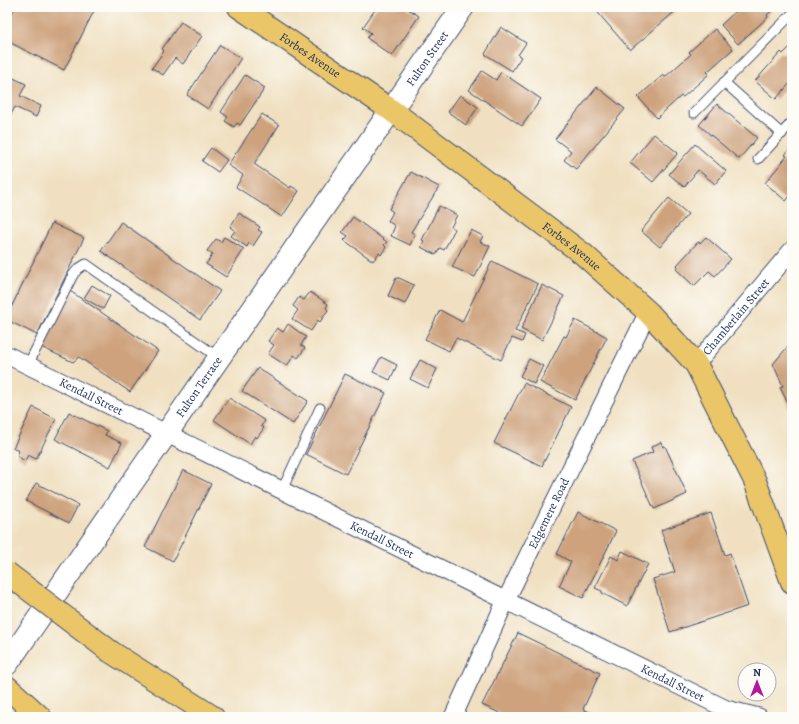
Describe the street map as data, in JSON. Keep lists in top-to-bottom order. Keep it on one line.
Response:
{"streets":{"main road":["Forbes Avenue"],"street":["Fulton Street","Chamberlain Street","Fulton Terrace","Kendall Street","Edgemere Road"]},"crossings":[["Forbes Avenue","Fulton Street"],["Forbes Avenue","Chamberlain Street"],["Forbes Avenue","Fulton Terrace"],["Forbes Avenue","Edgemere Road"],["Fulton Street","Fulton Terrace"],["Fulton Terrace","Kendall Street"],["Kendall Street","Edgemere Road"]],"north":"top"}
